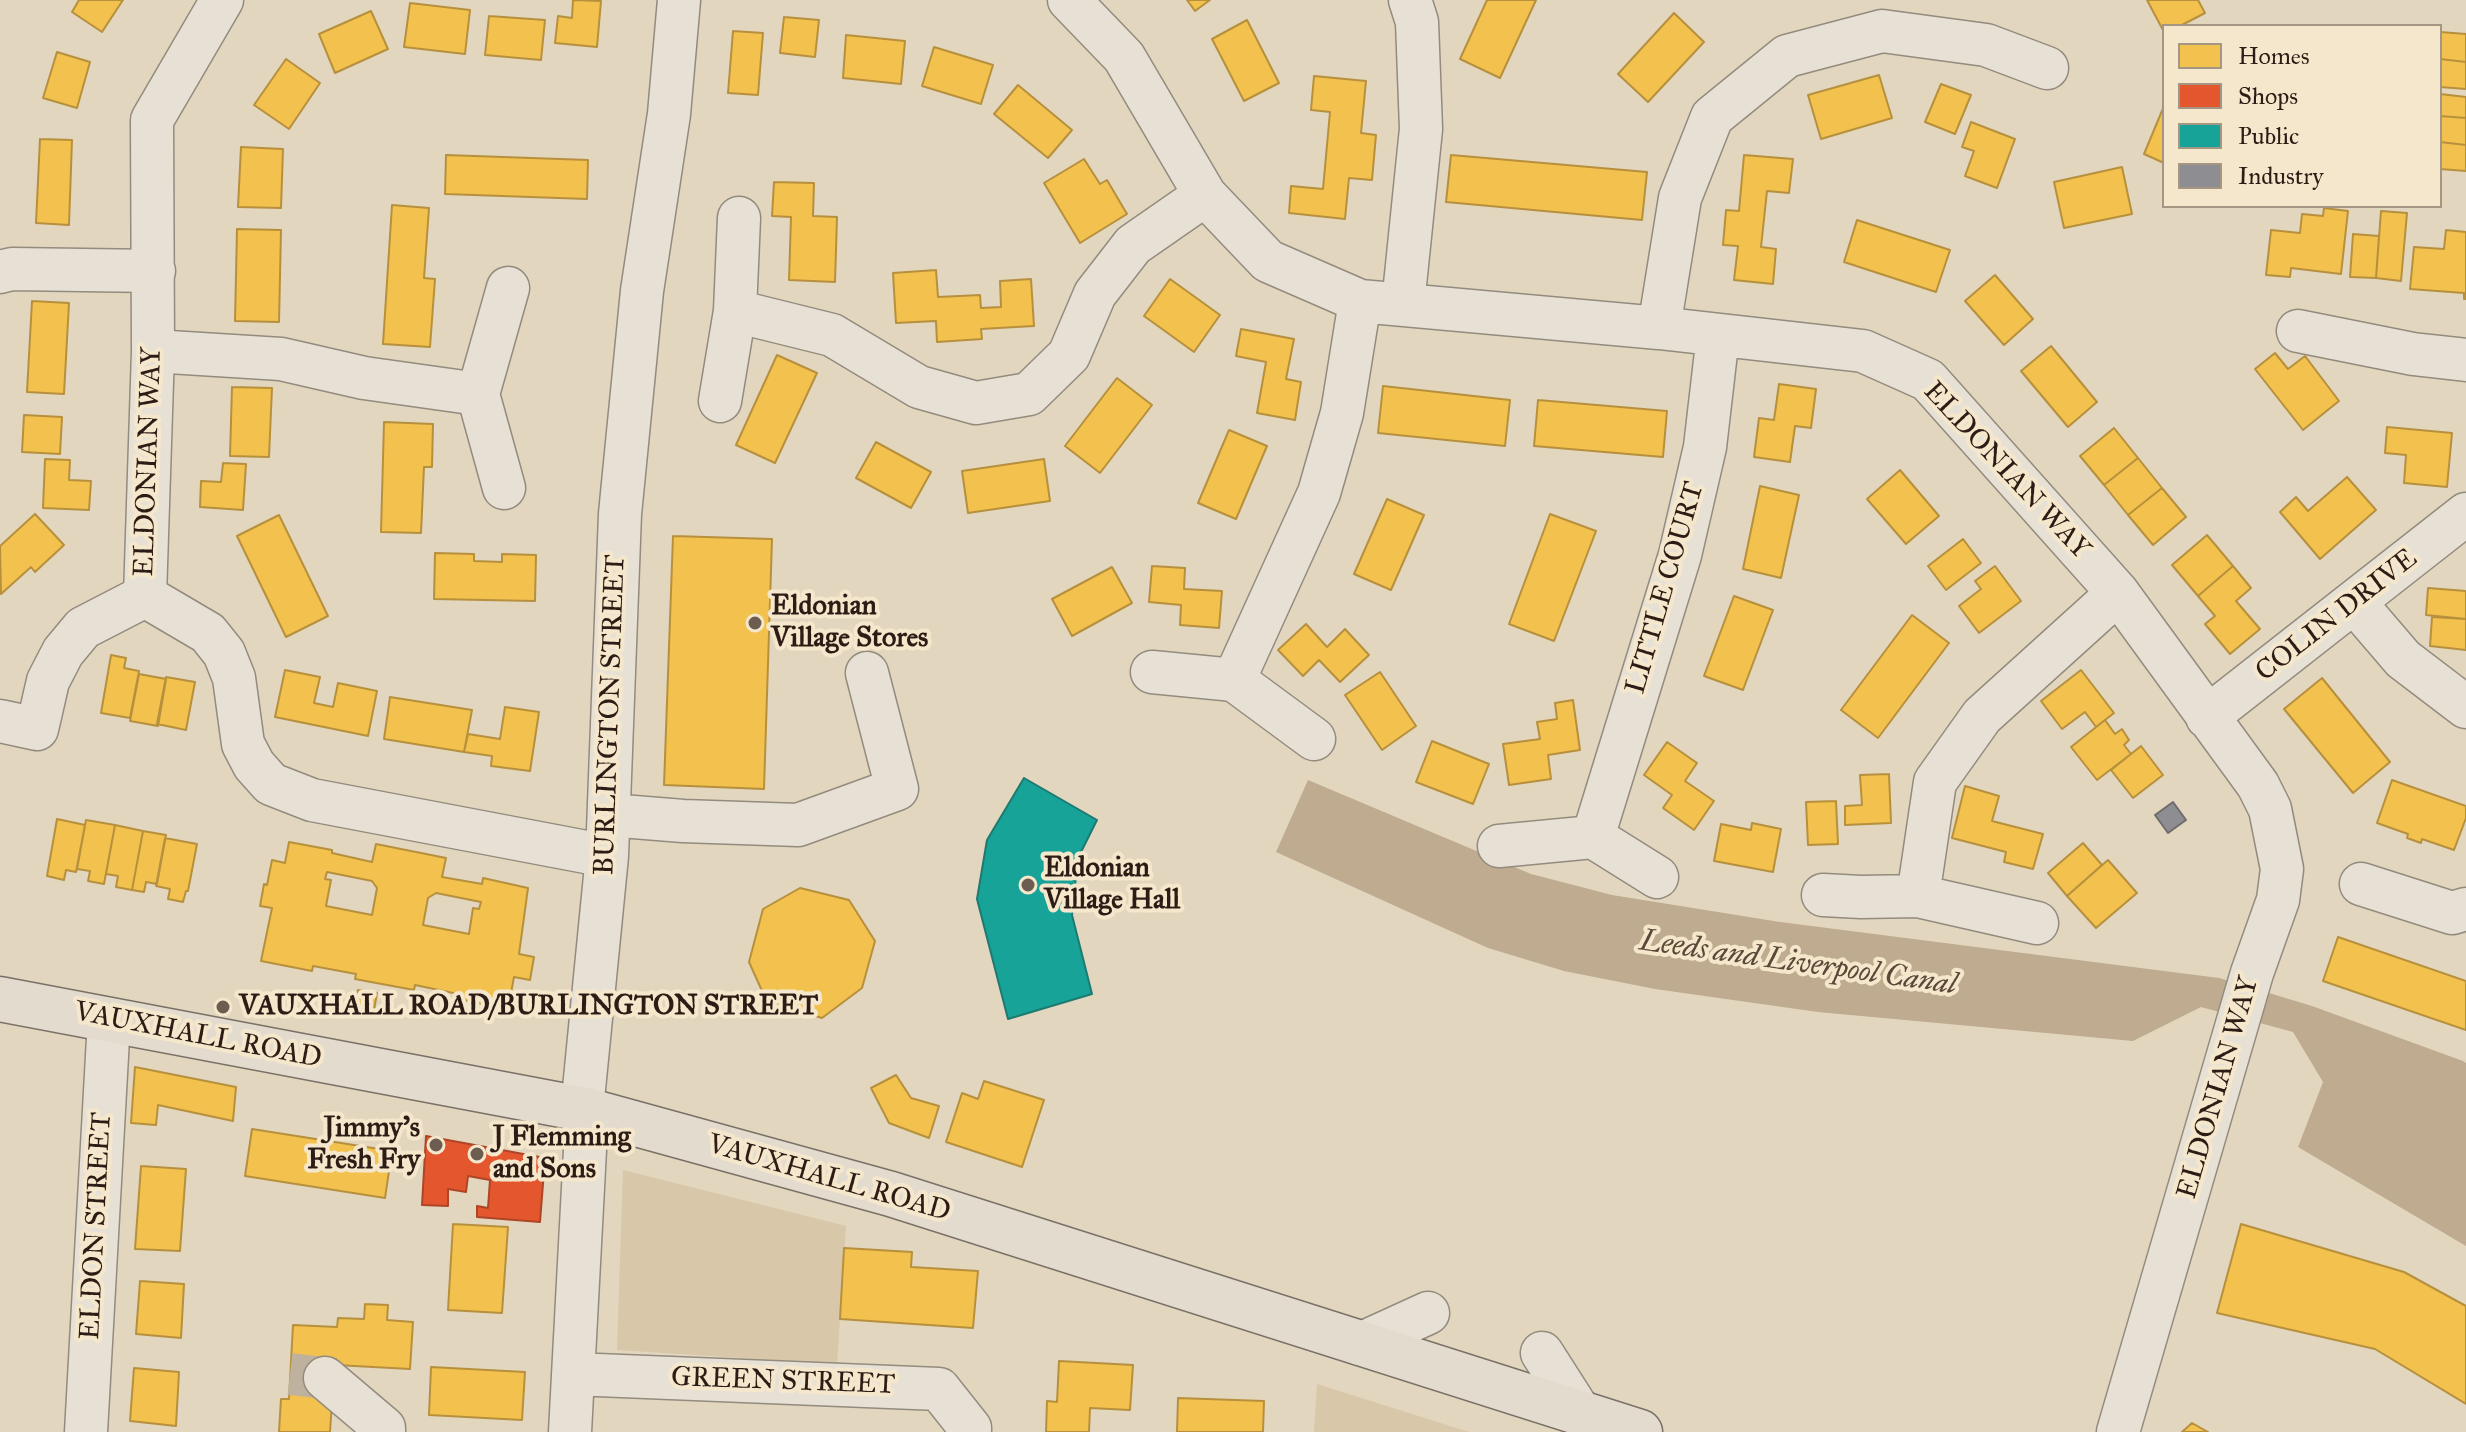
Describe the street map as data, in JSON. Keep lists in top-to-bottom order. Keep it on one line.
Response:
{"streets":{"main road":["VAUXHALL ROAD"],"street":["ELDONIAN WAY","LITTLE COURT","COLIN DRIVE","BURLINGTON STREET","ELDON STREET","GREEN STREET"]},"crossings":[["ELDONIAN WAY","LITTLE COURT"],["ELDONIAN WAY","COLIN DRIVE"],["ELDONIAN WAY","BURLINGTON STREET"],["BURLINGTON STREET","VAUXHALL ROAD"],["BURLINGTON STREET","GREEN STREET"],["VAUXHALL ROAD","ELDON STREET"]],"water":["Leeds and Liverpool Canal"],"places":["Eldonian Village Stores","Eldonian Village Hall","VAUXHALL ROAD/BURLINGTON STREET","Jimmy's Fresh Fry","J Flemming and Sons"],"legend":["Homes","Shops","Public","Industry"]}
